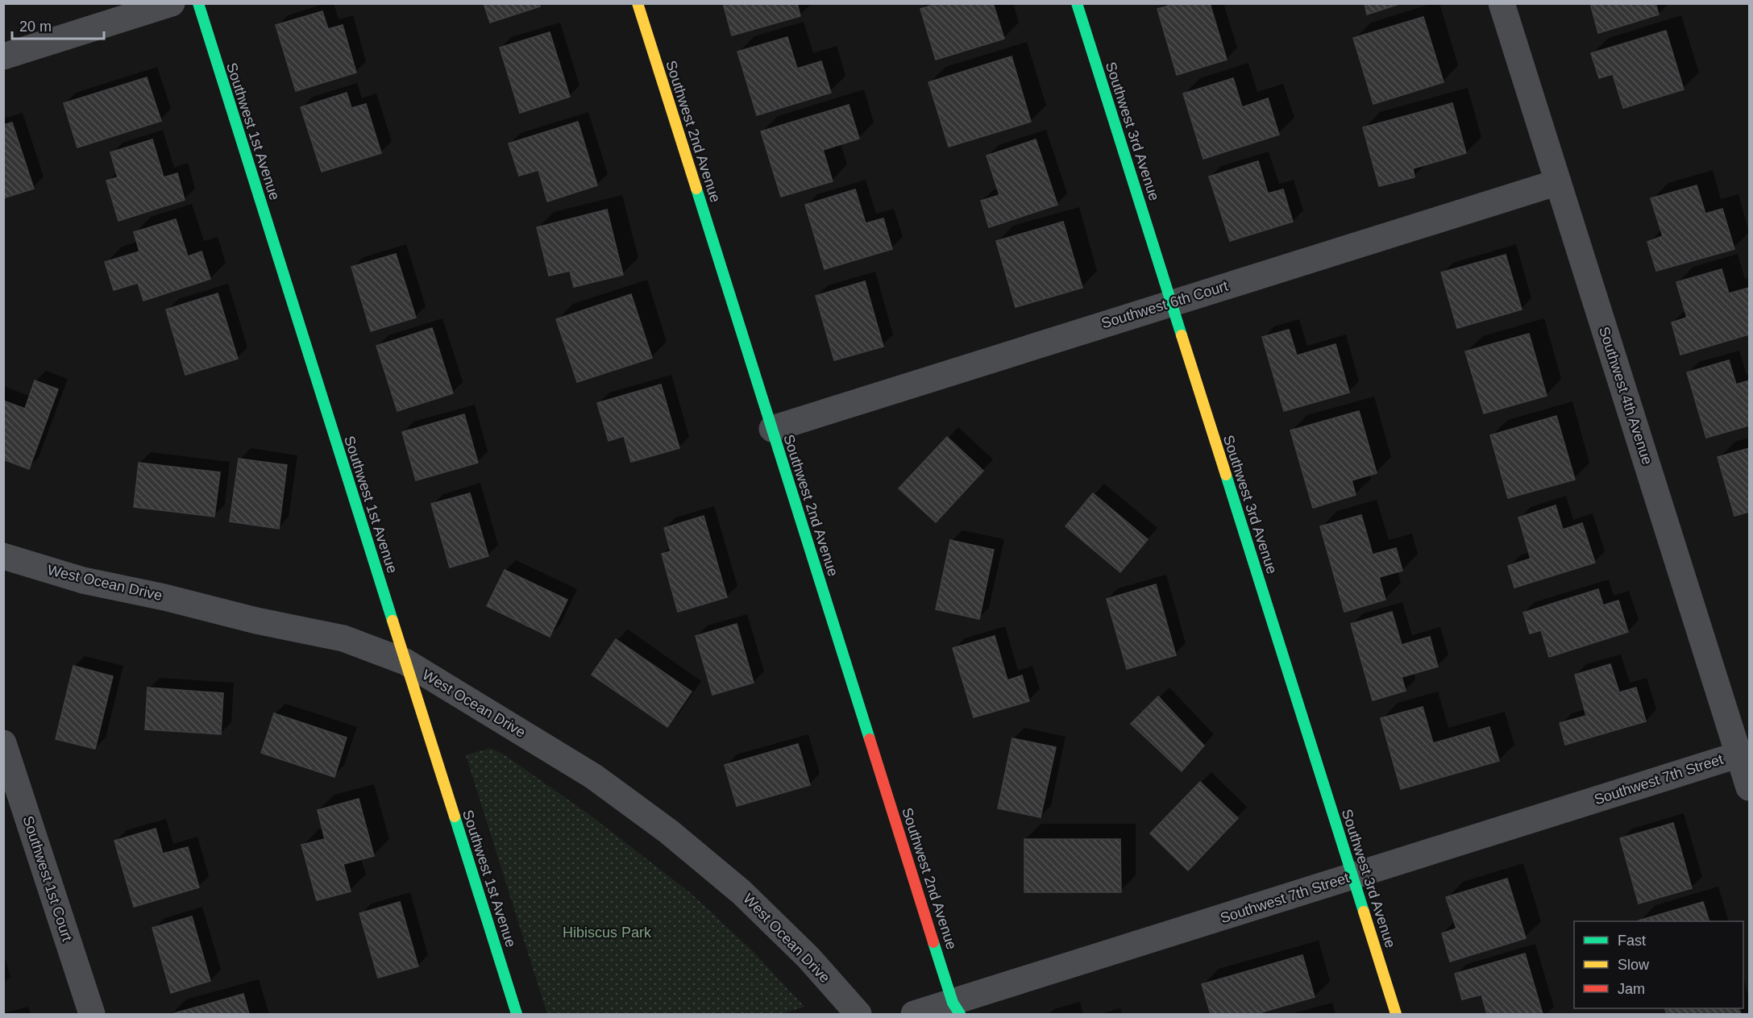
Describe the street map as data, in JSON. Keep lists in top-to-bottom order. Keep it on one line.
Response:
{"streets":{"street":["Southwest 1st Avenue","Southwest 2nd Avenue","Southwest 3rd Avenue","Southwest 6th Court","Southwest 4th Avenue","West Ocean Drive","Southwest 7th Street","Southwest 1st Court"]},"crossings":[["Southwest 1st Avenue","West Ocean Drive"],["Southwest 2nd Avenue","Southwest 6th Court"],["Southwest 2nd Avenue","Southwest 7th Street"],["Southwest 3rd Avenue","Southwest 6th Court"],["Southwest 3rd Avenue","Southwest 7th Street"],["Southwest 6th Court","Southwest 4th Avenue"],["Southwest 4th Avenue","Southwest 7th Street"]],"parks":["Hibiscus Park"],"legend":["Fast","Slow","Jam"],"scale_bar":"20 m"}
